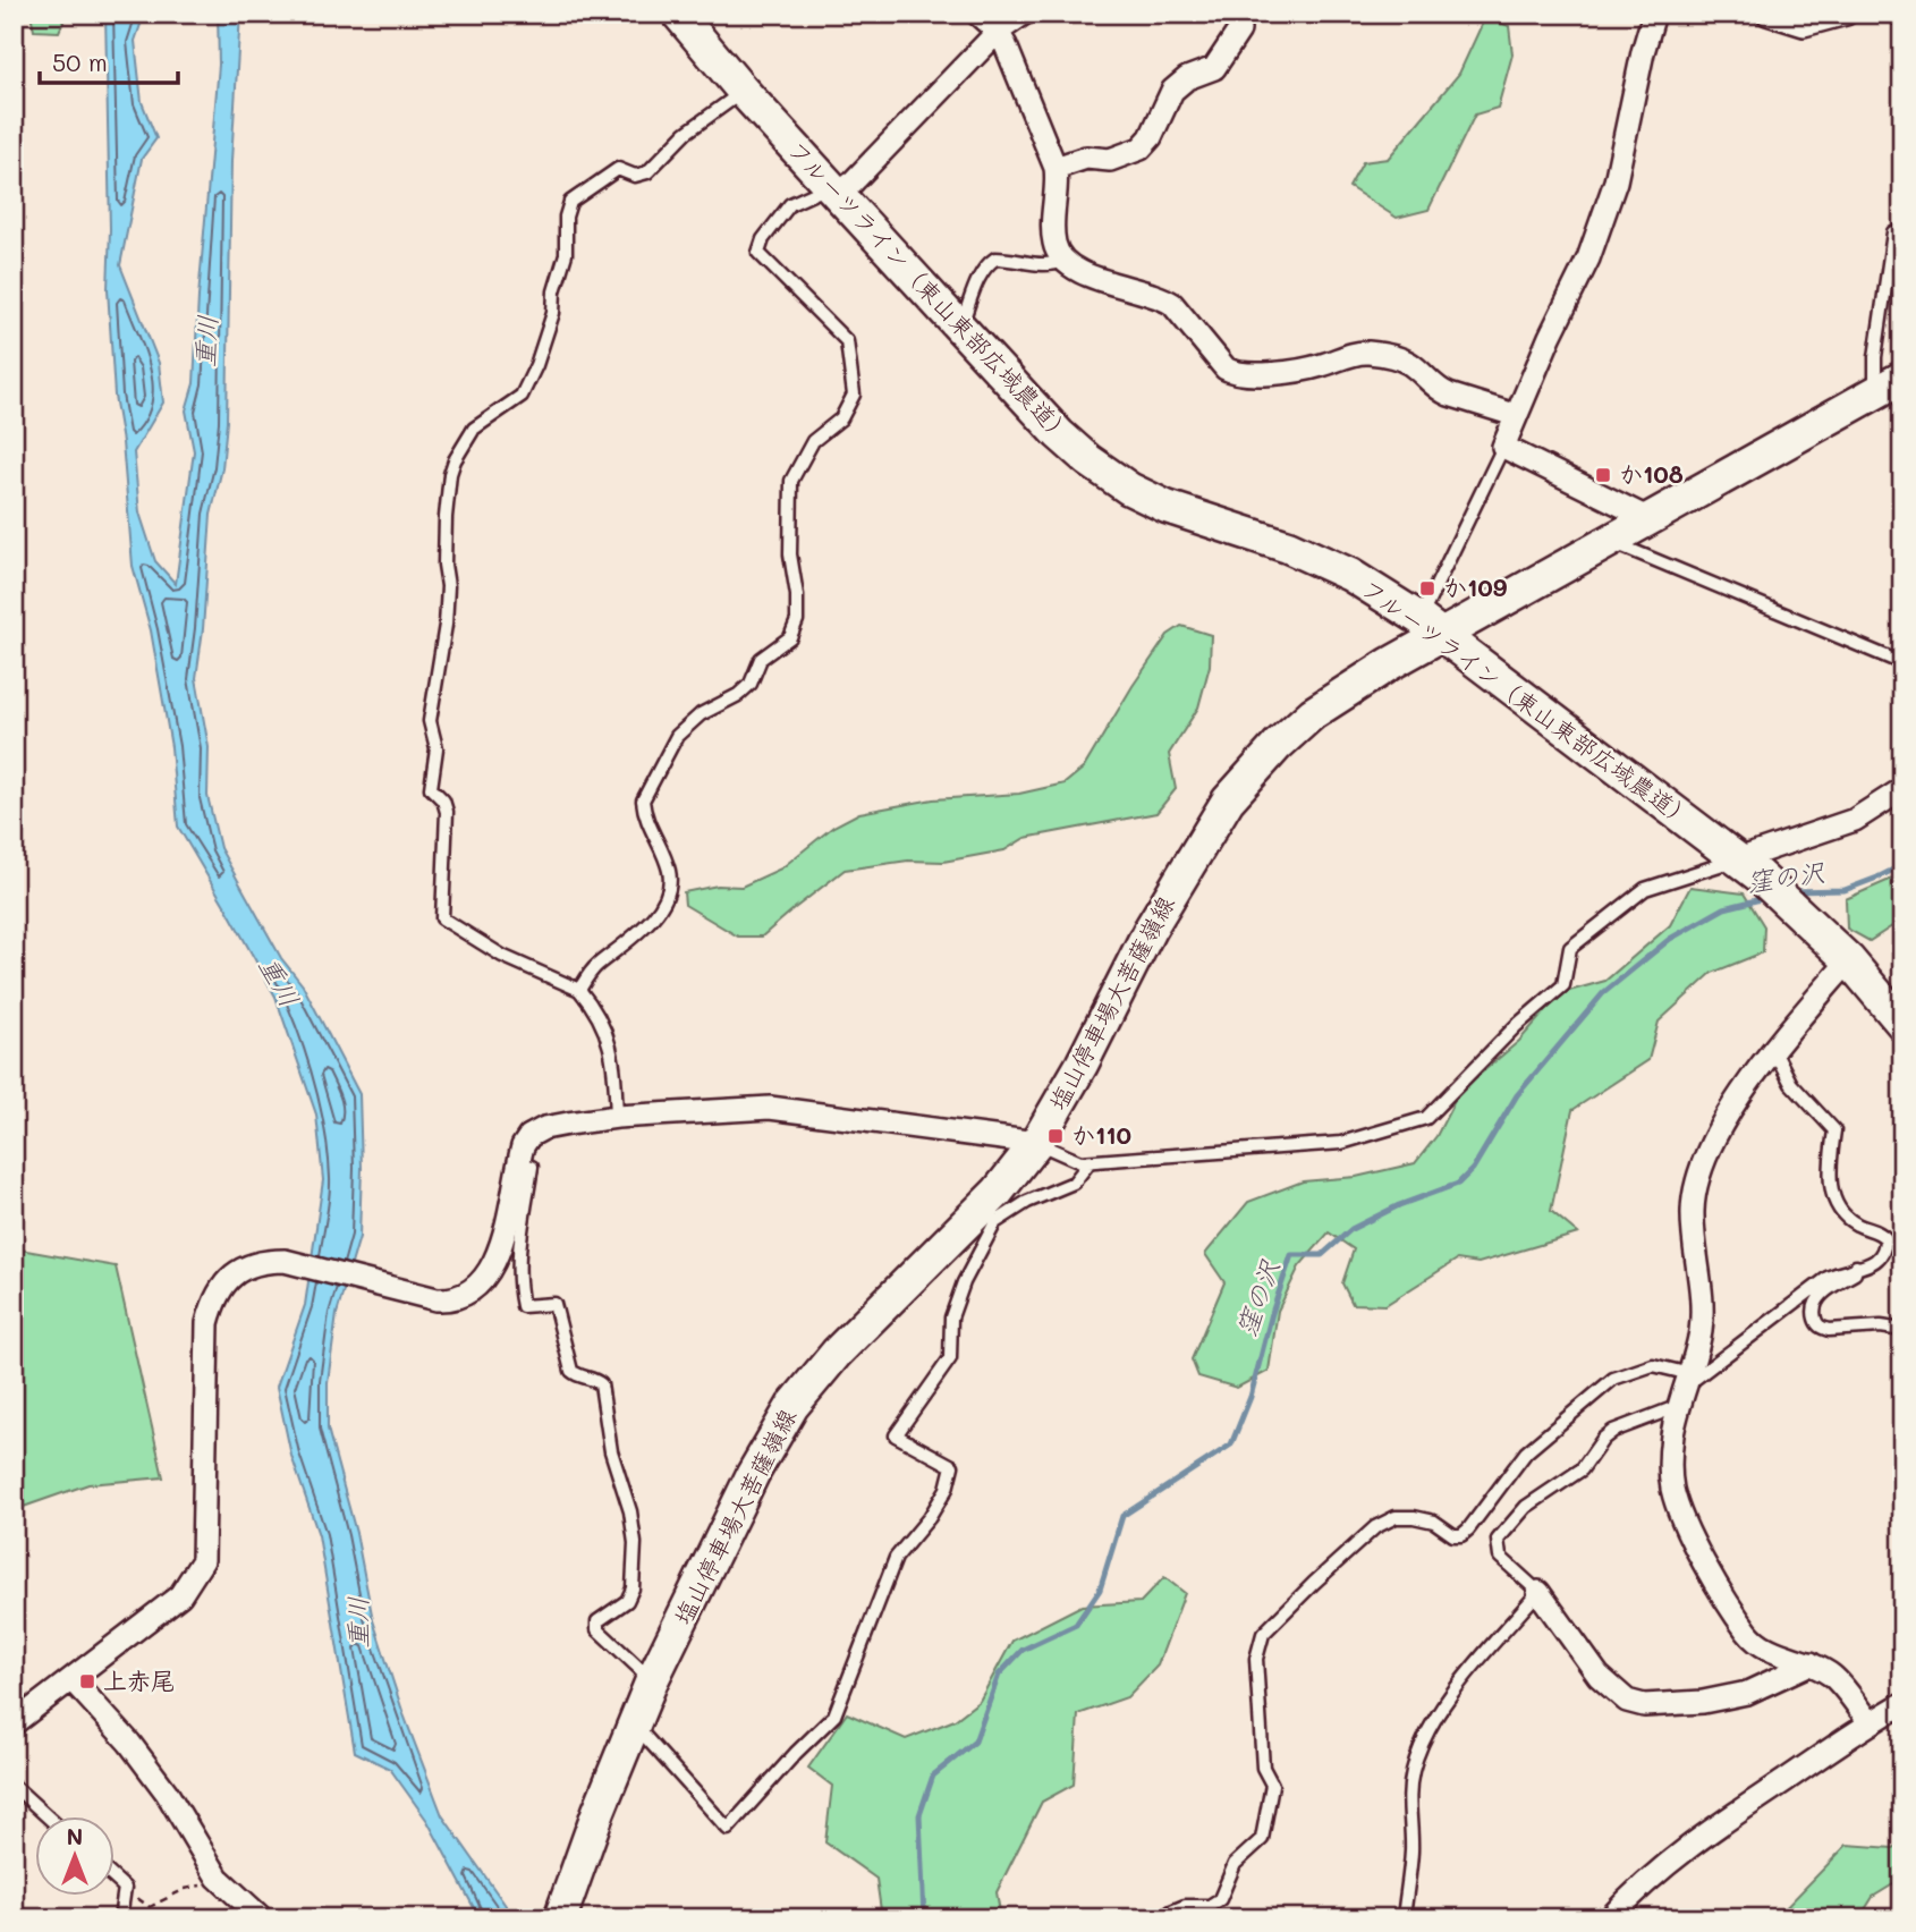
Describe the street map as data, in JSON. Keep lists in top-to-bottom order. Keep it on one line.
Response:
{"streets":{"main road":["フルーツライン（東山東部広域農道）","塩山停車場大菩薩嶺線"]},"crossings":[["フルーツライン（東山東部広域農道）","塩山停車場大菩薩嶺線"]],"water":["重川","窪の沢"],"places":{"transit":["か108","か109","か110","上赤尾"]},"scale_bar":"50 m","north":"top"}
